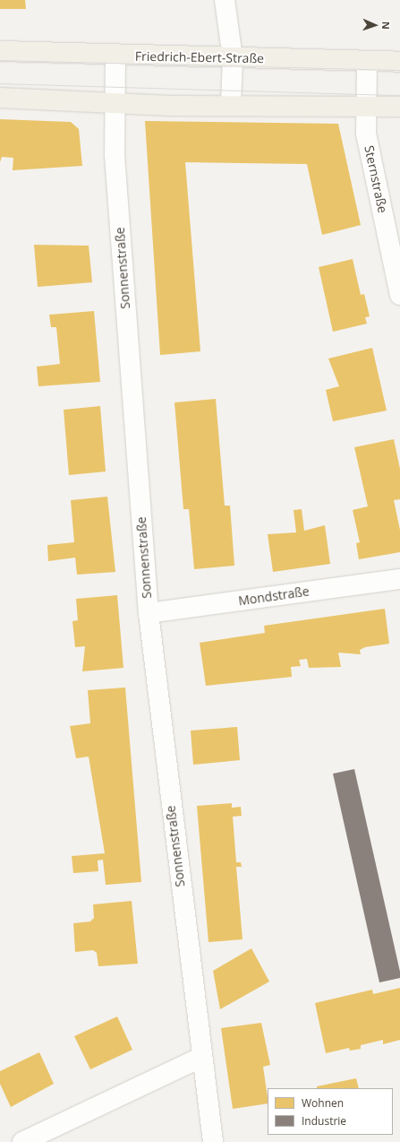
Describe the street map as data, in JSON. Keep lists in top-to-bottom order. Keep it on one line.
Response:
{"streets":{"main road":["Friedrich-Ebert-Straße"],"street":["Sternstraße","Sonnenstraße","Mondstraße"]},"crossings":[["Friedrich-Ebert-Straße","Sternstraße"],["Friedrich-Ebert-Straße","Sonnenstraße"],["Sonnenstraße","Mondstraße"]],"legend":["Wohnen","Industrie"],"north":"right"}
